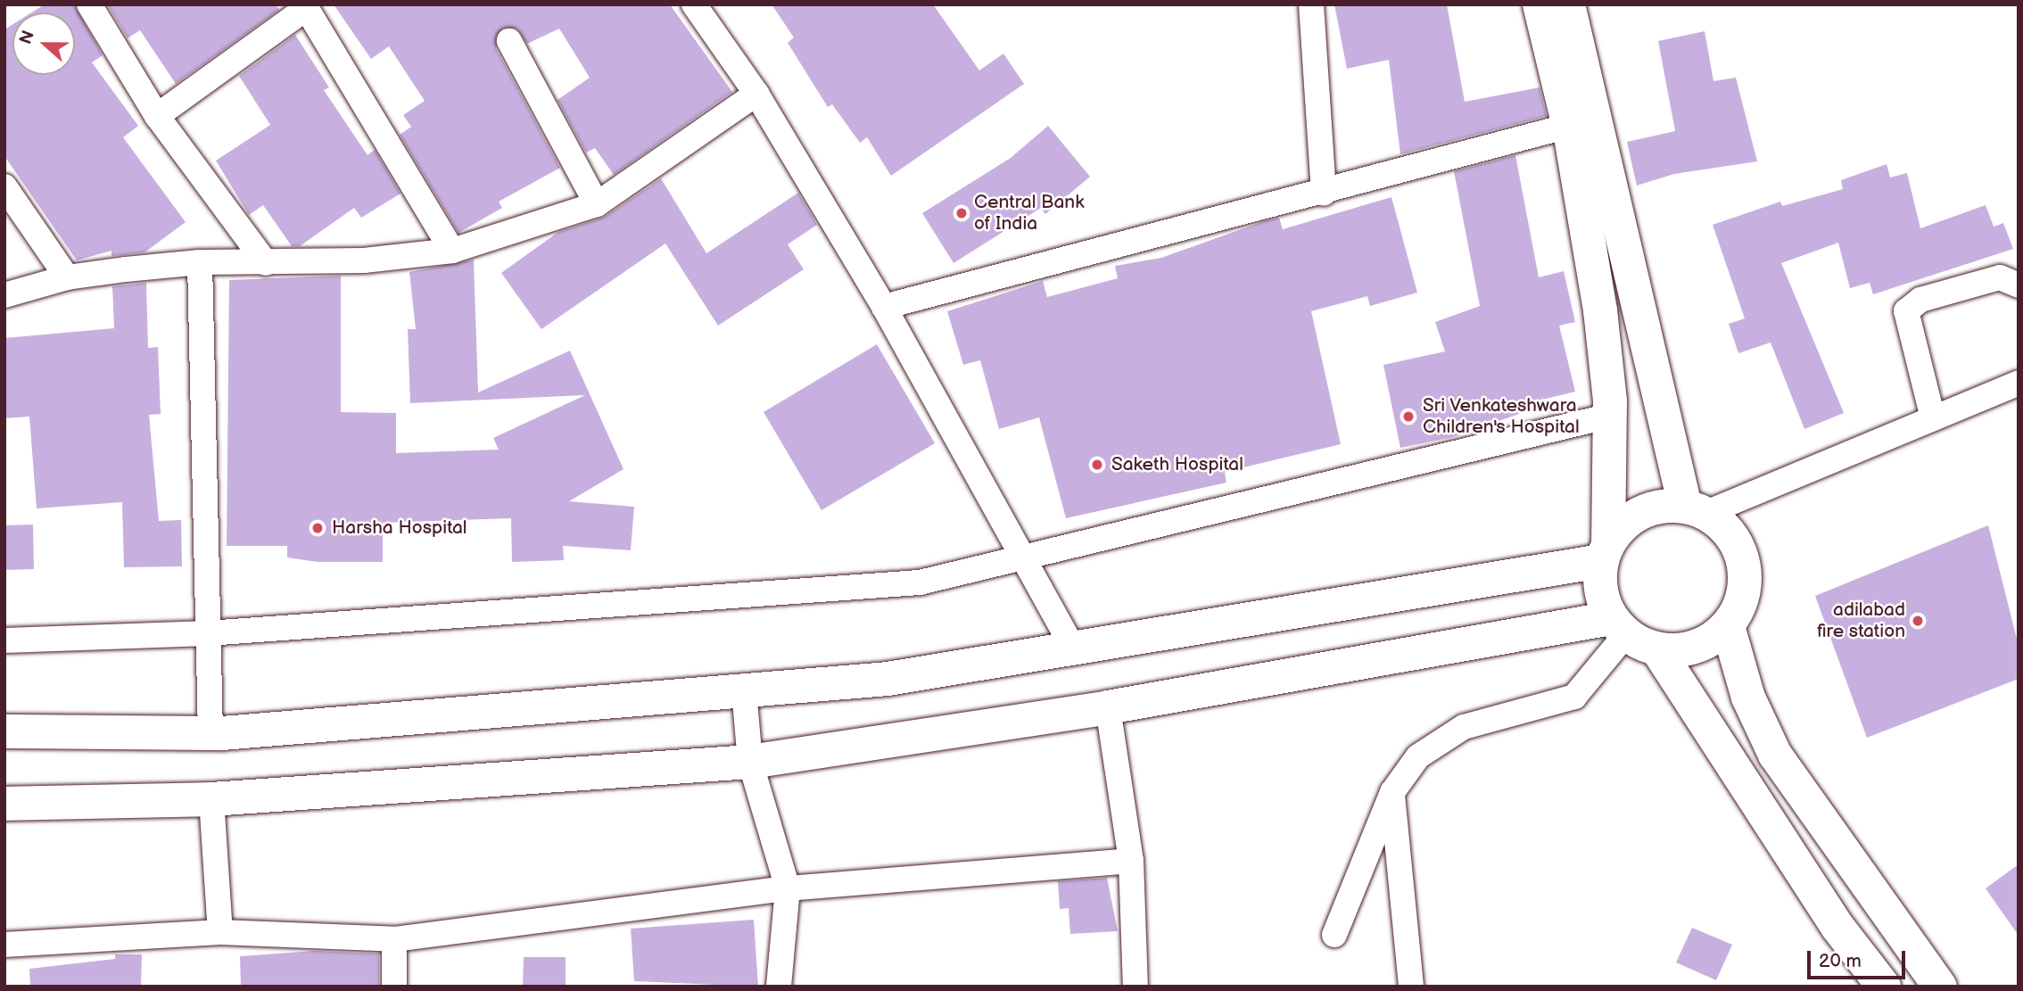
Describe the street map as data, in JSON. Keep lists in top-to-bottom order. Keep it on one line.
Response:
{"places":["Central Bank of India","Sri Venkateshwara Children's Hospital","Saketh Hospital","Harsha Hospital","adilabad fire station"],"scale_bar":"20 m","north":"left"}
